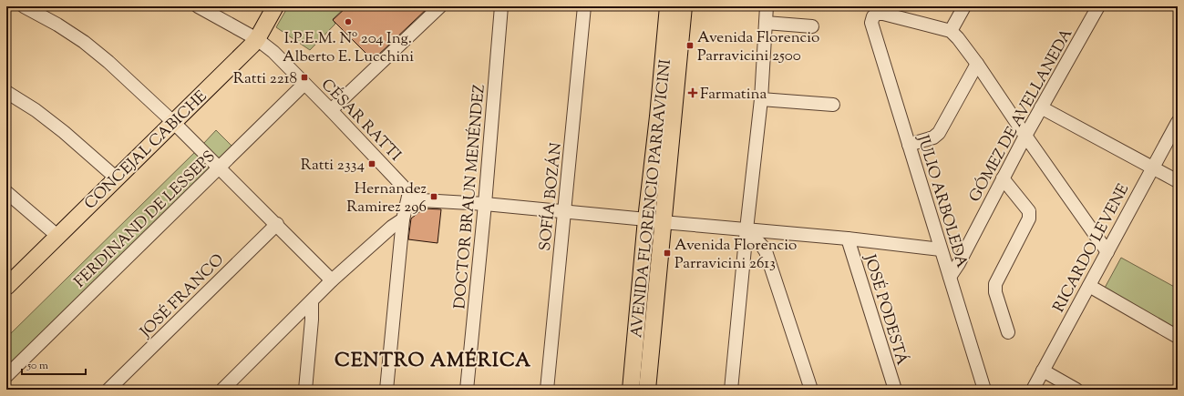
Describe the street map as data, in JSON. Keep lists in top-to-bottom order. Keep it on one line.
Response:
{"streets":{"main road":["CONCEJAL CABICHE","AVENIDA FLORENCIO PARRAVICINI"],"street":["GÓMEZ DE AVELLANEDA","CÉSAR RATTI","DOCTOR BRAUN MENÉNDEZ","SOFÍA BOZÁN","JULIO ARBOLEDA","FERDINAND DE LESSEPS","RICARDO LEVENE","JOSÉ FRANCO","JOSÉ PODESTÁ"]},"crossings":[["GÓMEZ DE AVELLANEDA","JULIO ARBOLEDA"],["CÉSAR RATTI","CONCEJAL CABICHE"],["CÉSAR RATTI","FERDINAND DE LESSEPS"]],"districts":["CENTRO AMÉRICA"],"places":{"other":["I.P.E.M. Nº 204 Ing. Alberto E. Lucchini"],"transit":["Avenida Florencio Parravicini 2500","Ratti 2218","Ratti 2334","Hernandez Ramirez 296","Avenida Florencio Parravicini 2613"],"health":["Farmatina"]},"scale_bar":"50 m"}
